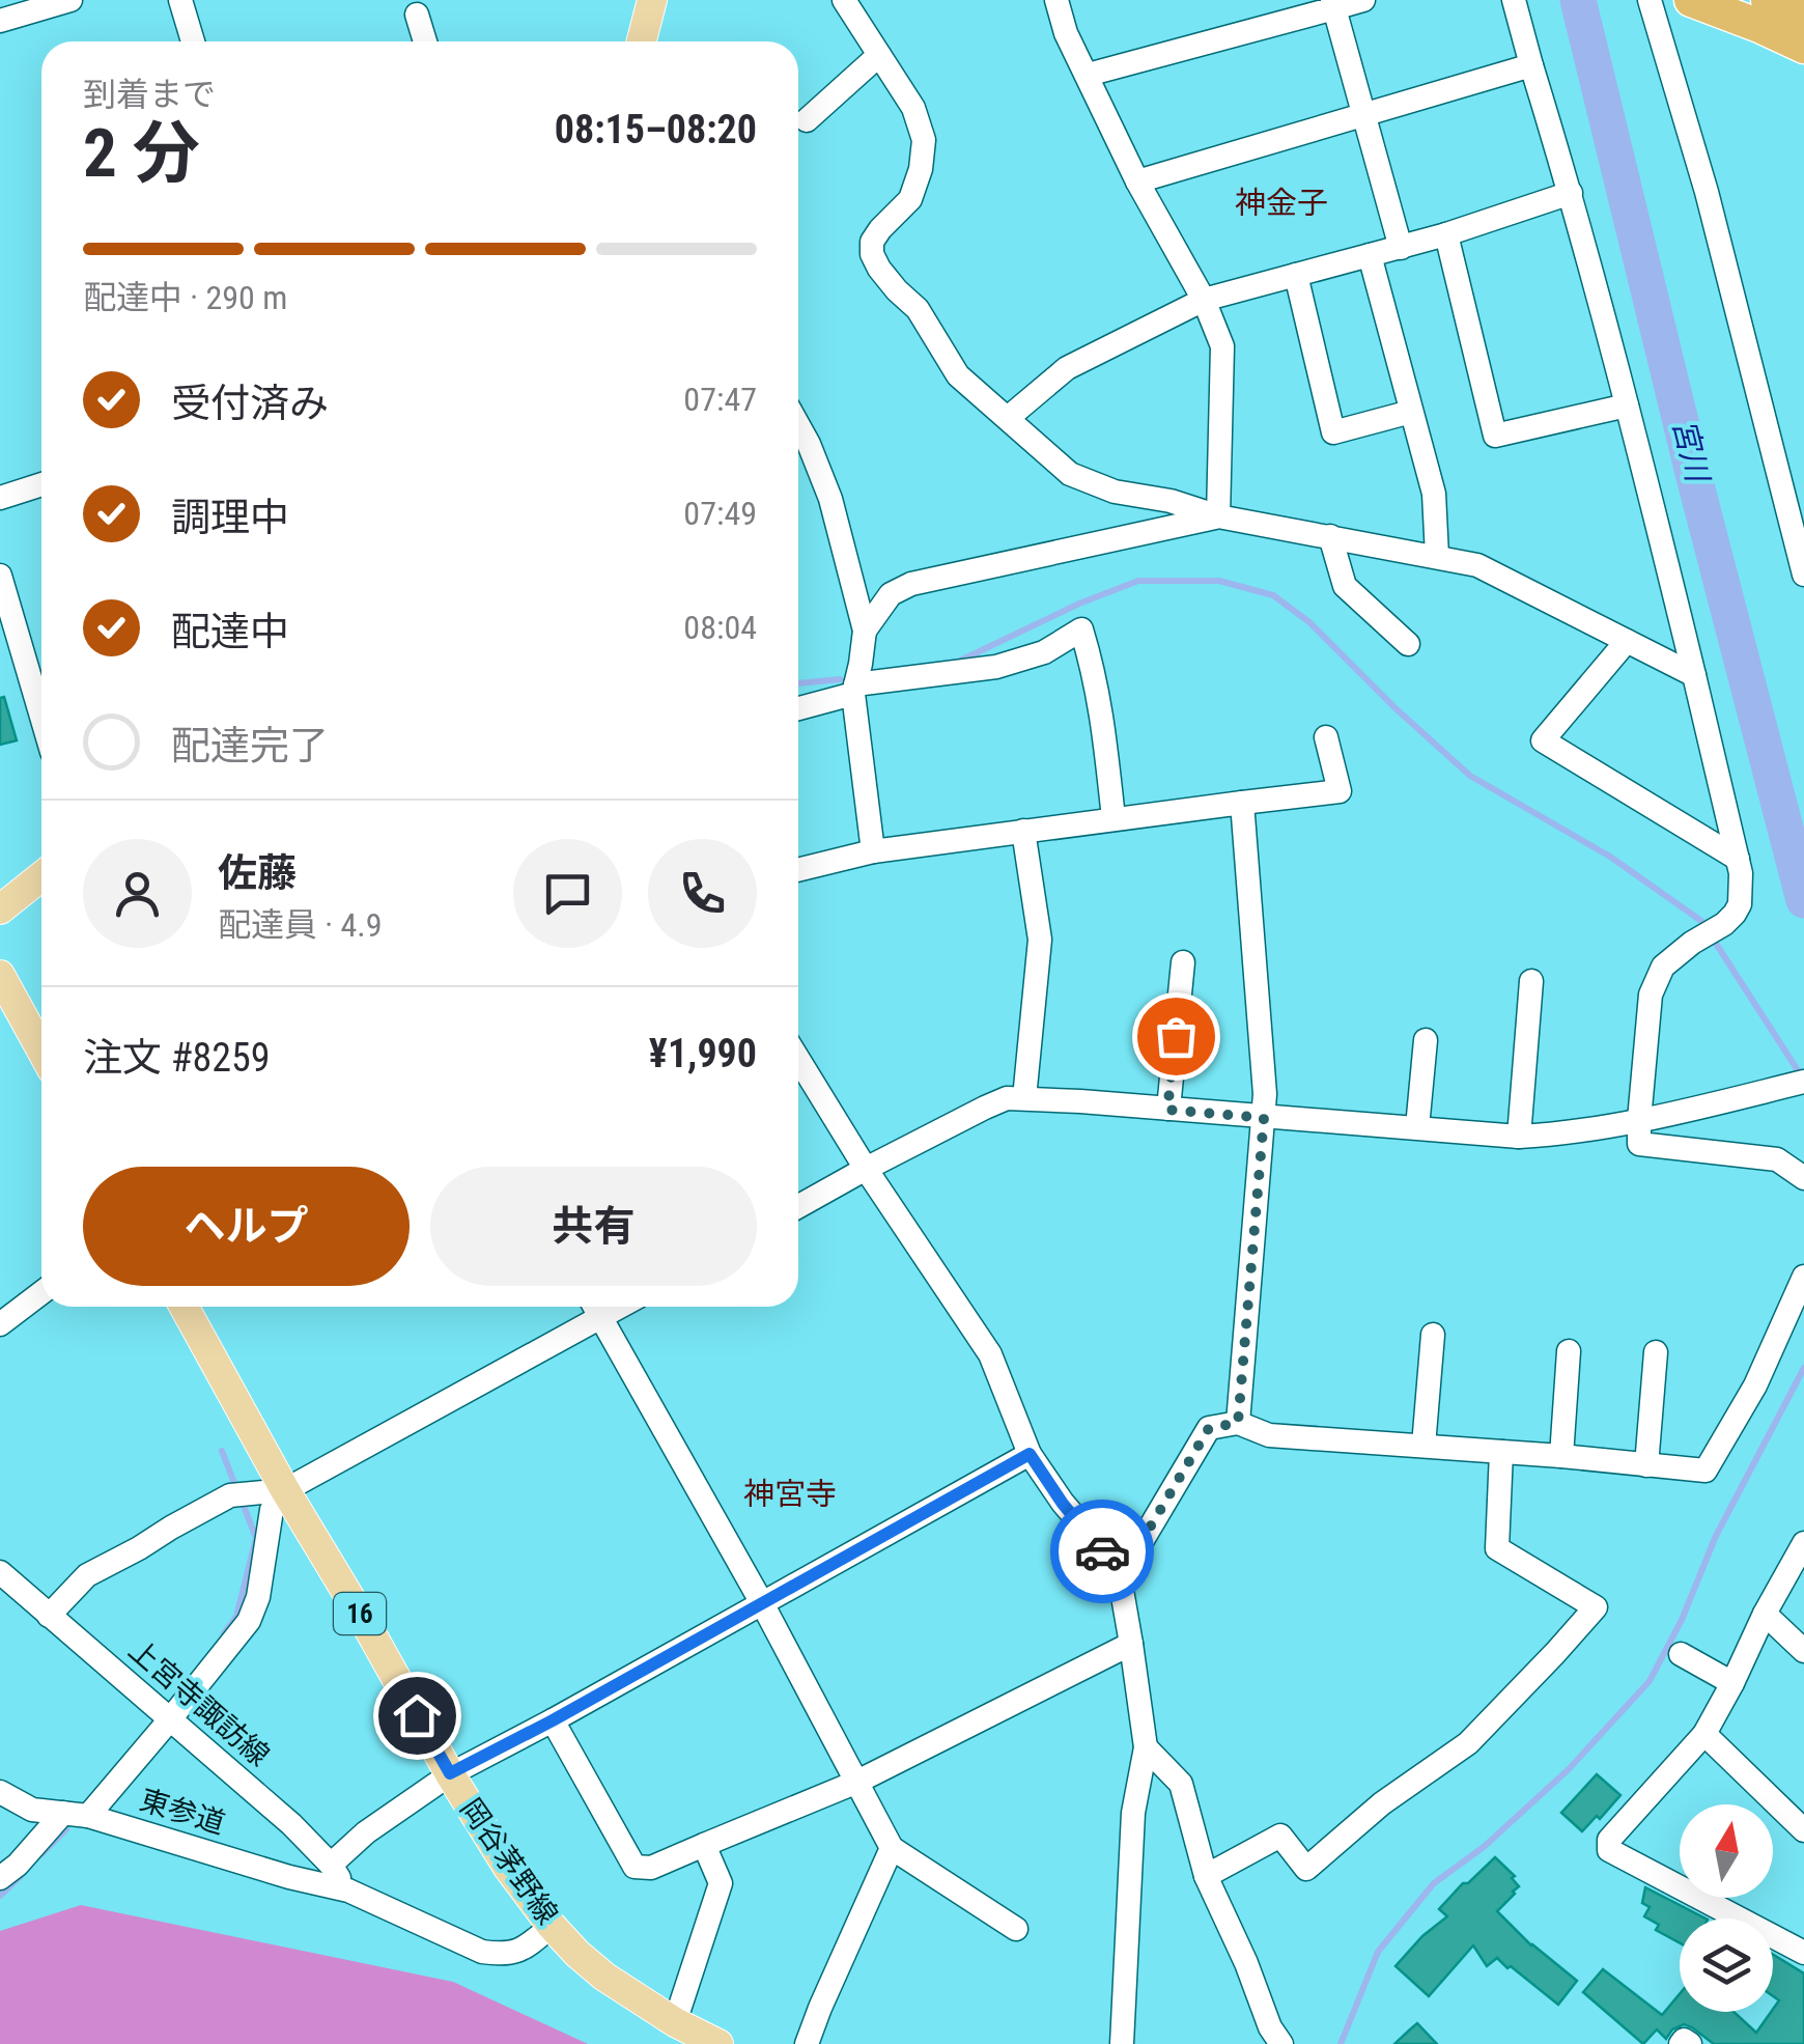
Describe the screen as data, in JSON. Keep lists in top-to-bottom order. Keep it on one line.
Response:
{"streets":{"main road":["16","岡谷茅野線"],"street":["上宮寺諏訪線","東参道"]},"crossings":[["上宮寺諏訪線","東参道"],["東参道","岡谷茅野線"]],"districts":["神金子","神宮寺"],"water":["宮川"],"north":"top","page":{"heading":["2 分","到着まで","08:15–08:20"],"panel":["佐藤","配達員 · 4.9","注文 #8259","¥1,990"],"bar":"配達中 · 290 m","list":[["受付済み","07:47"],["調理中","07:49"],["配達中","08:04"],"配達完了"],"buttons":["ヘルプ","共有"]}}
